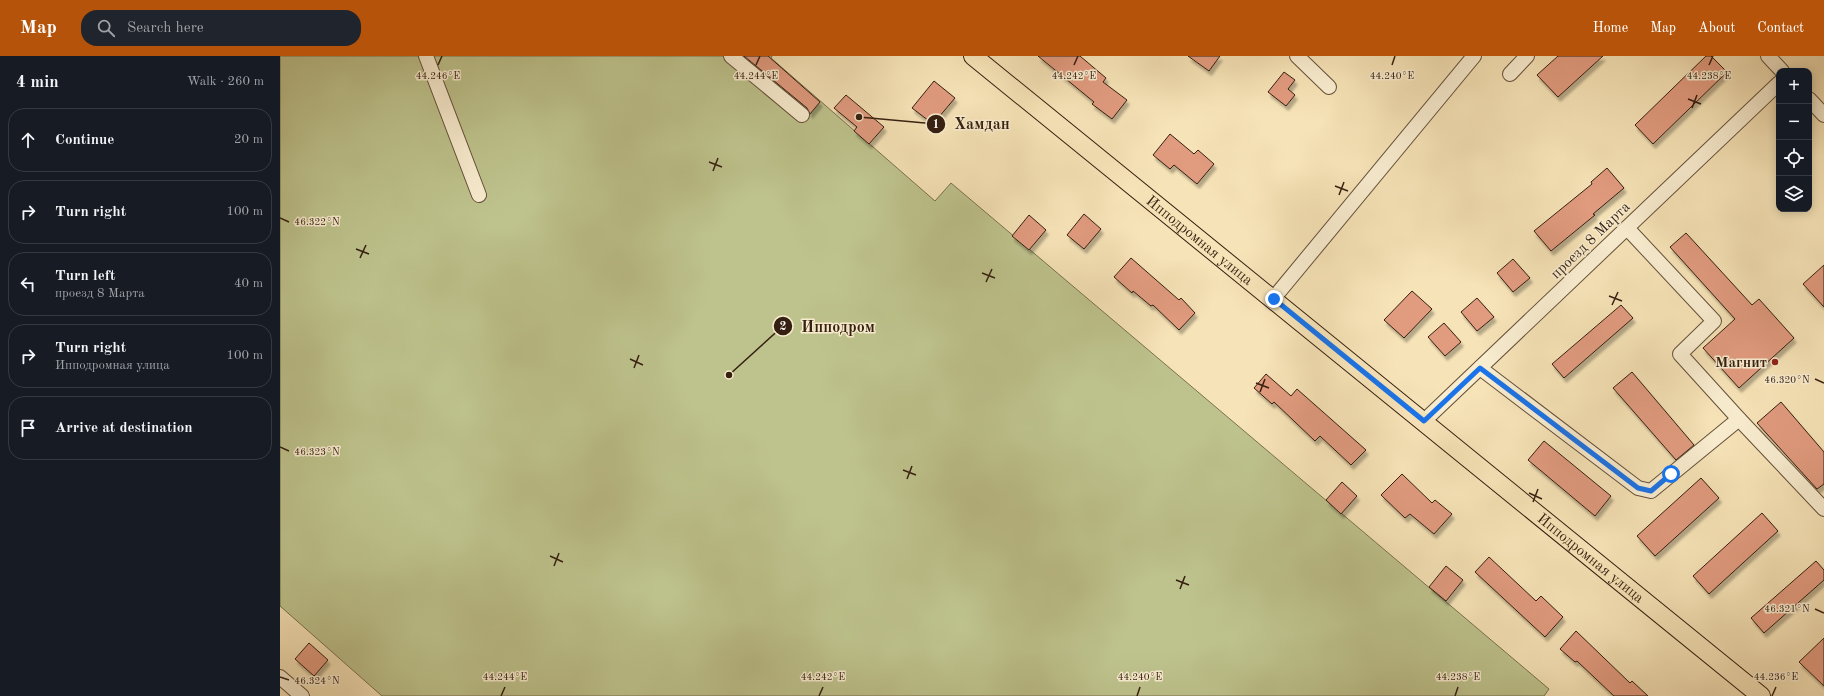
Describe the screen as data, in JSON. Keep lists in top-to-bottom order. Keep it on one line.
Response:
{"streets":{"main road":["Ипподромная улица"],"street":["проезд 8 Марта"]},"crossings":[["Ипподромная улица","проезд 8 Марта"]],"places":["Хамдан","Магнит","Ипподром"],"page":{"header":"Map","search":"Search here","nav":["Home","Map","About","Contact"],"heading":["4 min","Walk · 260 m"],"map_buttons":["+","−"],"list":[["Continue","20 m"],["Turn right","100 m"],["Turn left","проезд 8 Марта","40 m"],["Turn right","Ипподромная улица","100 m"],"Arrive at destination"]},"coordinates":["44.246°E","44.244°E","44.242°E","44.240°E","44.238°E","46.322°N","46.320°N","46.323°N","46.321°N","44.236°E","46.324°N"]}
